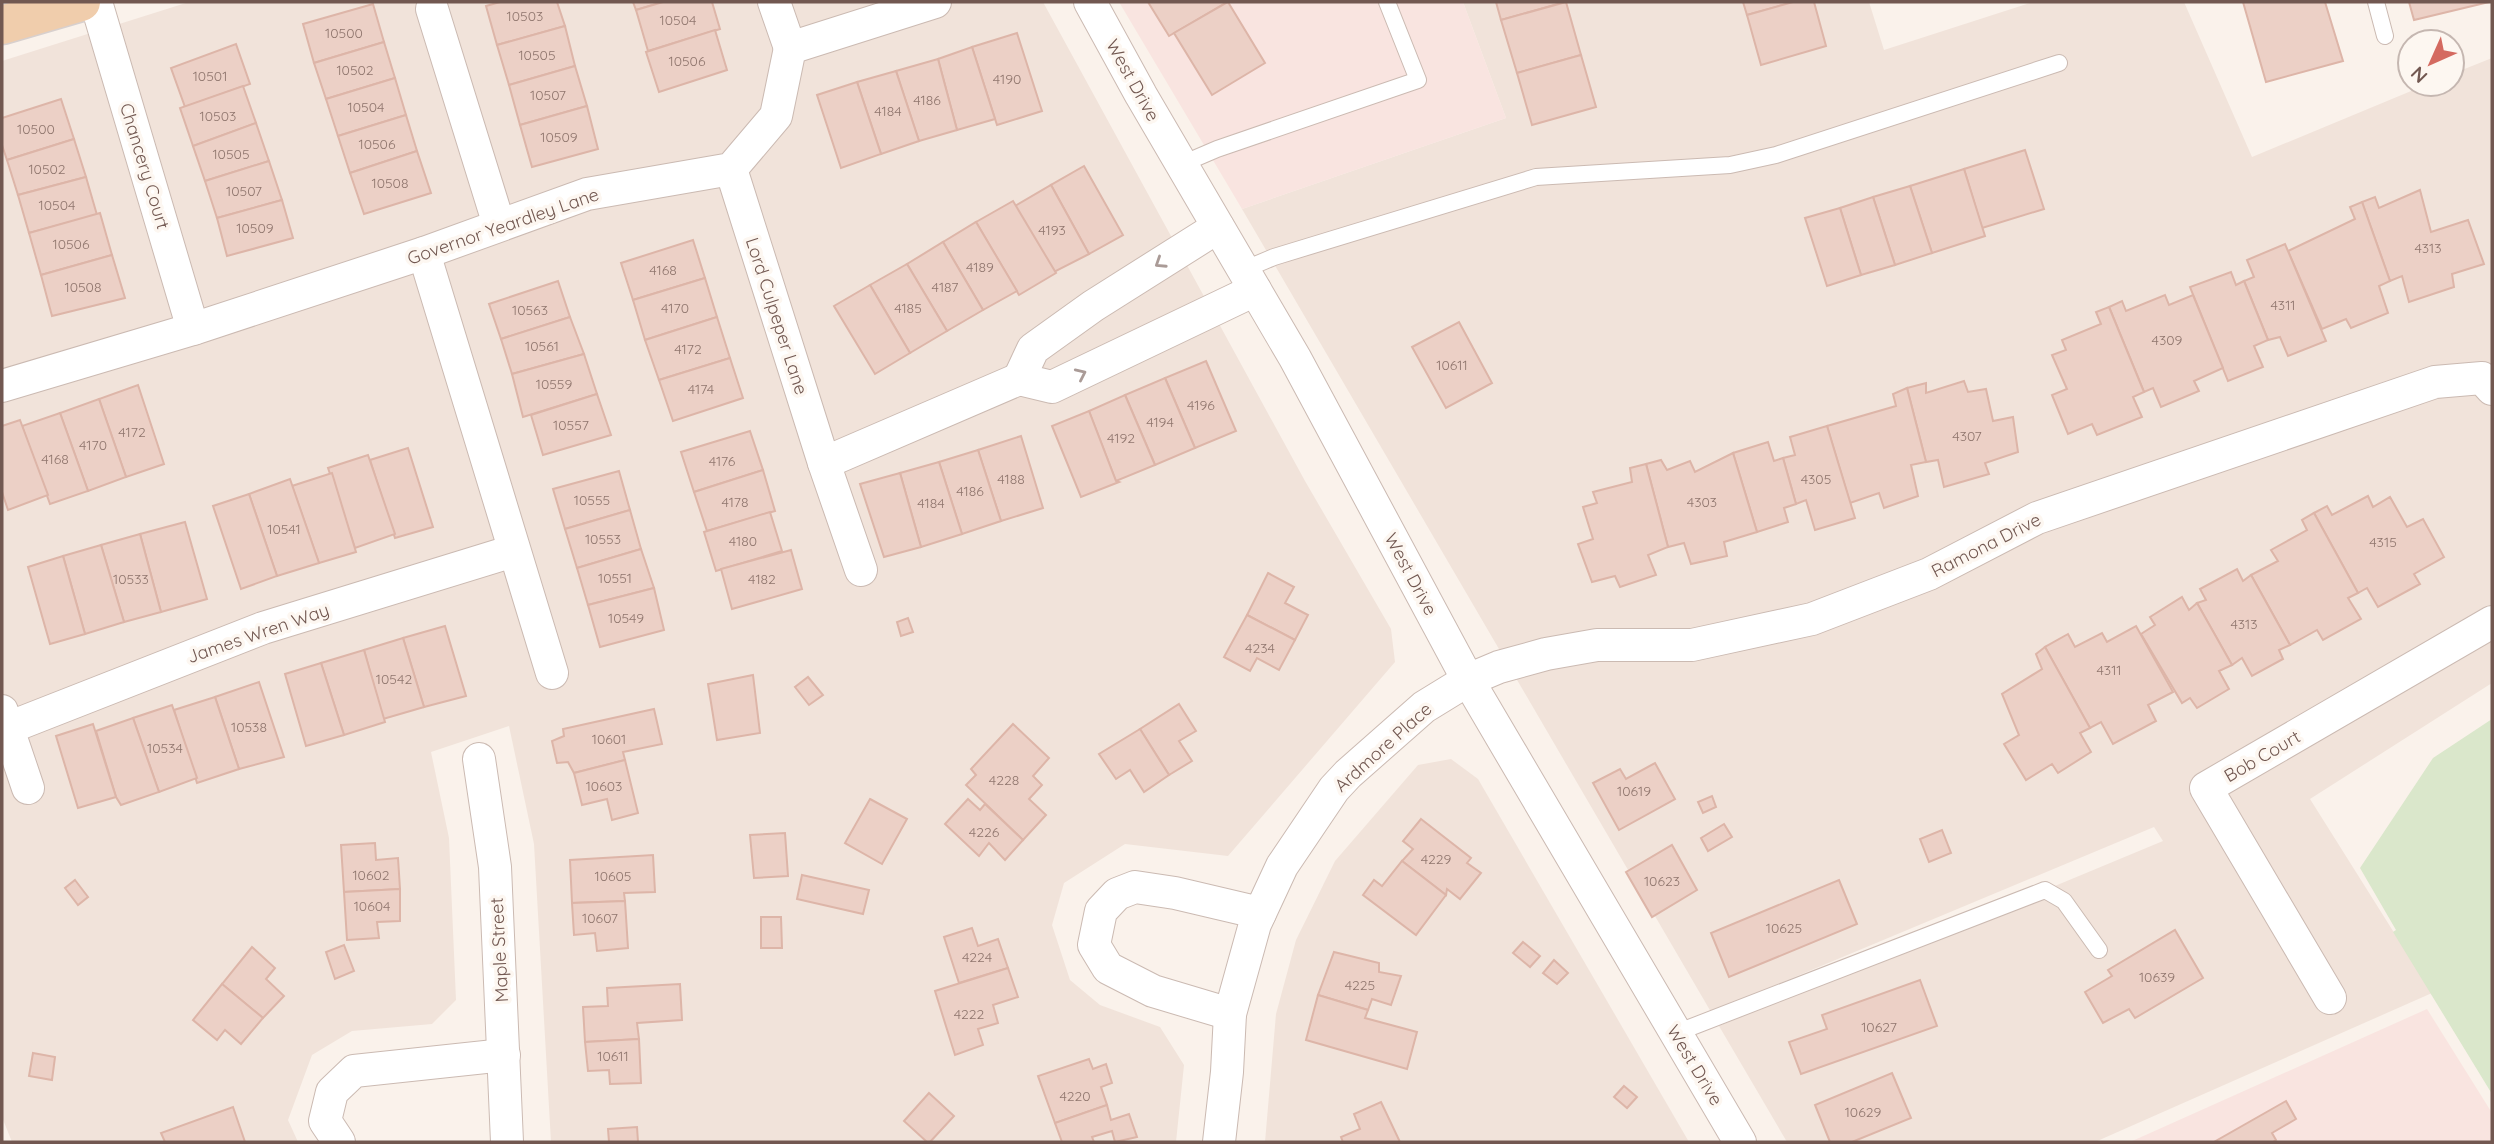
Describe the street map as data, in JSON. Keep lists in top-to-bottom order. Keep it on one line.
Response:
{"streets":{"street":["West Drive","Chancery Court","Governor Yeardley Lane","Lord Culpeper Lane","Ramona Drive","James Wren Way","Ardmore Place","Bob Court","Maple Street"]},"crossings":[["West Drive","Ramona Drive"],["West Drive","Ardmore Place"],["Chancery Court","Governor Yeardley Lane"],["Governor Yeardley Lane","Lord Culpeper Lane"],["Ramona Drive","Ardmore Place"]],"house_numbers":["10503","10504","10500","10505","10506","10502","10501","4190","10507","4186","10504","4184","10503","10500","10509","10506","10505","10502","10508","10507","10504","10509","4193","10506","4313","4189","4168","10508","4187","4311","4170","4185","10563","4309","10561","4172","10611","10559","4174","4196","4194","10557","4172","4307","4192","4170","4168","4176","4188","4305","4186","10555","4178","4303","4184","10541","10553","4180","4315","10551","10533","4182","10549","4313","4234","4311","10542","10538","10601","10534","4228","10603","10619","4226","4229","10602","10605","10623","10604","10607","10625","4224","10639","4225","4222","10627","10611","4220","10629"],"north":"bottom left"}
